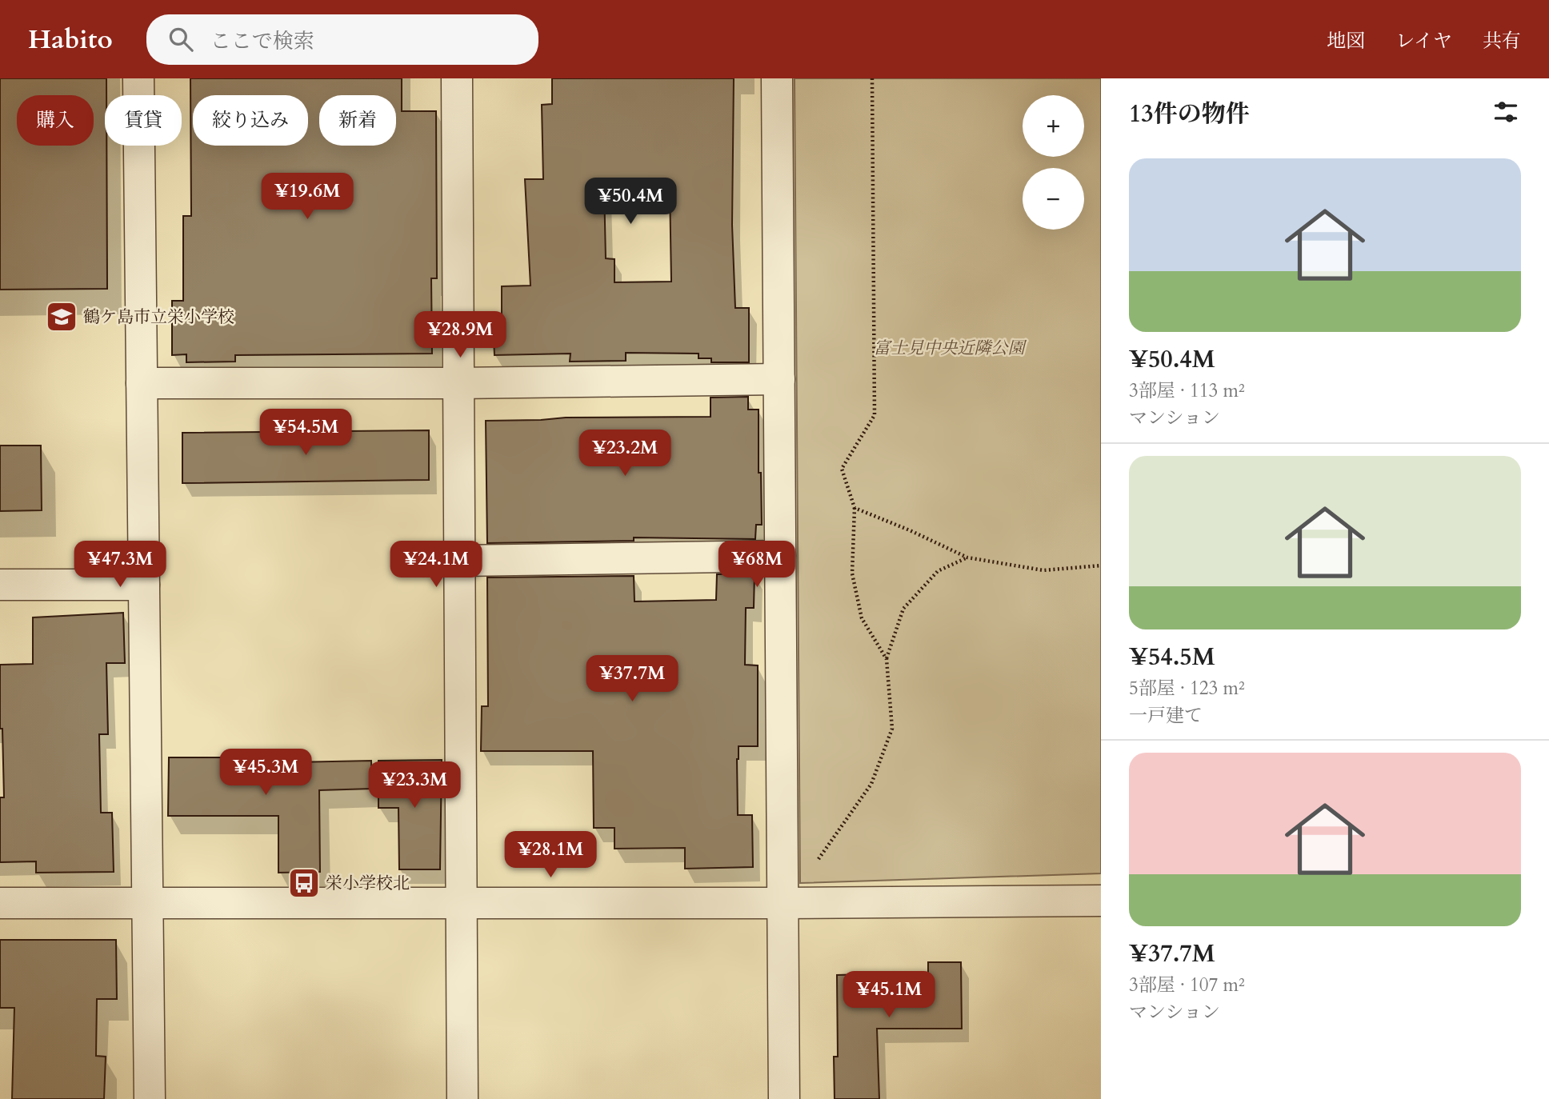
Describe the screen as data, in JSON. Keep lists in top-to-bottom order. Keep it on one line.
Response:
{"parks":["富士見中央近隣公園"],"places":{"school or university":["鶴ケ島市立栄小学校"],"bus stop":["栄小学校北"]},"page":{"header":"Habito","search":"ここで検索","nav":["地図","レイヤ","共有"],"heading":"13件の物件","map_buttons":["+","−"],"chip":["購入","賃貸","絞り込み","新着"],"list":[{"name":"¥50.4M","note":"3部屋 · 113 m² · マンション"},{"name":"¥54.5M","note":"5部屋 · 123 m² · 一戸建て"},{"name":"¥37.7M","note":"3部屋 · 107 m² · マンション"}],"price":["¥19.6M","¥50.4M","¥28.9M","¥54.5M","¥23.2M","¥47.3M","¥24.1M","¥68M","¥37.7M","¥45.3M","¥23.3M","¥28.1M","¥45.1M"]}}
